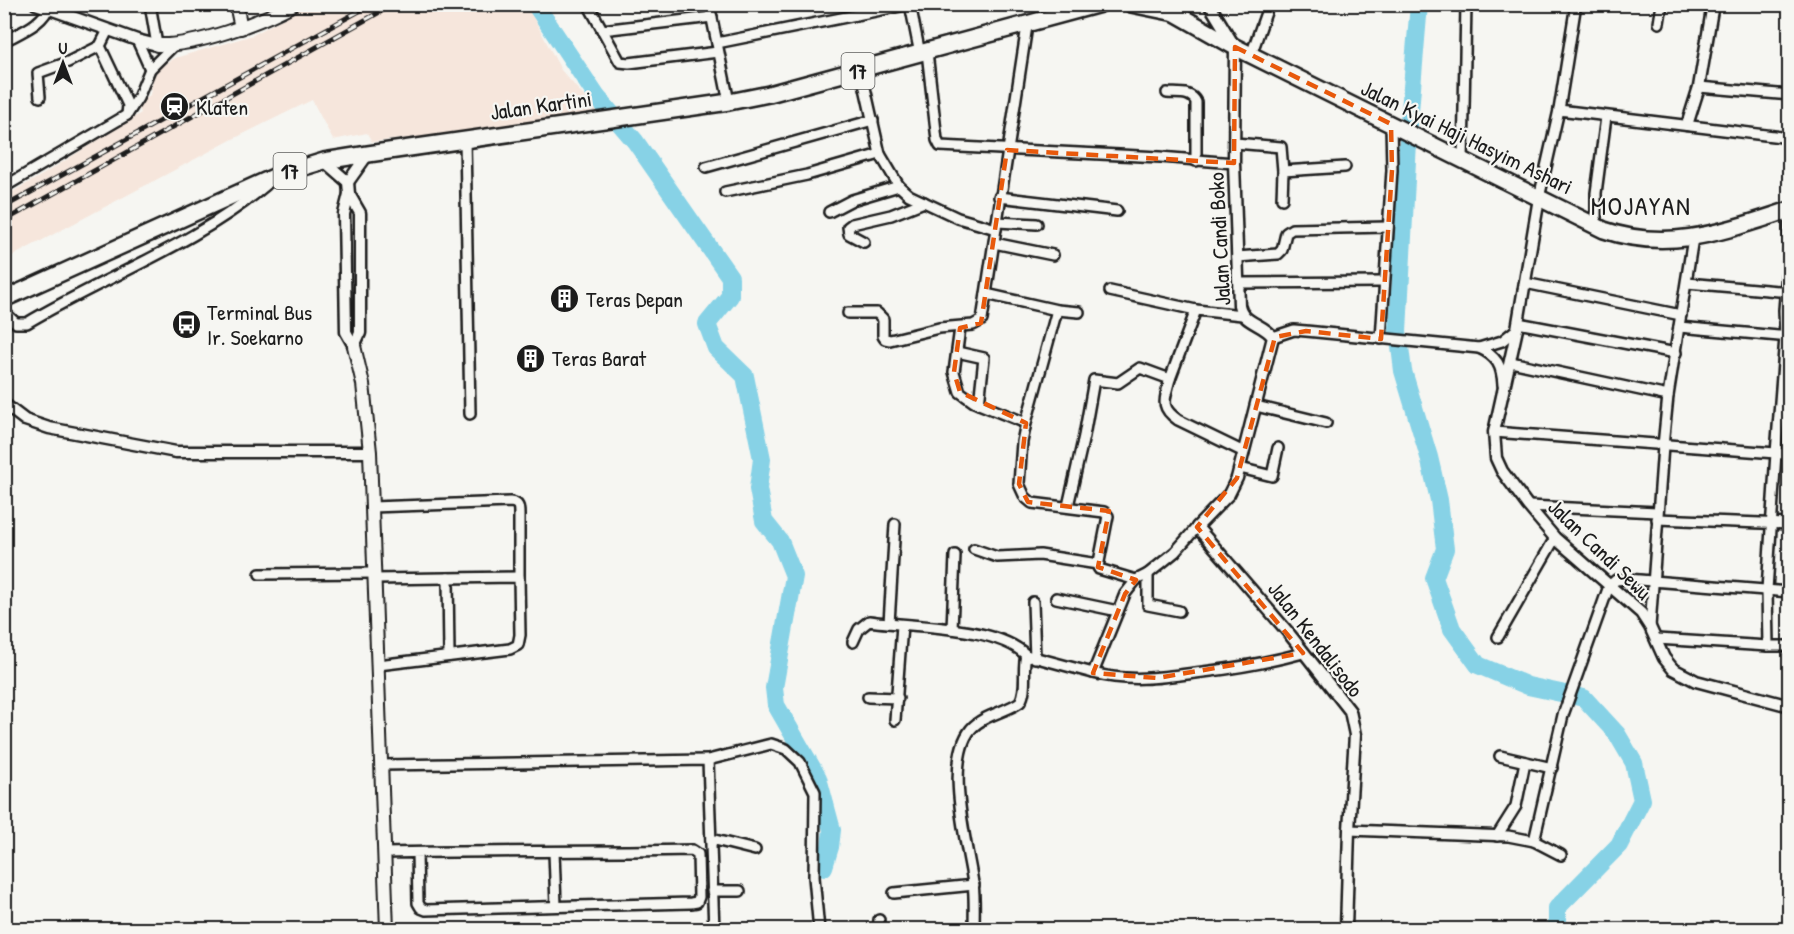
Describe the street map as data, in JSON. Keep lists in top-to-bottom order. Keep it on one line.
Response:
{"streets":{"highway":["17","Jalan Kartini","Jalan Kyai Haji Hasyim Ashari"],"street":["Jalan Candi Boko","Jalan Candi Sewu","Jalan Kendalisodo"]},"crossings":[["Jalan Kyai Haji Hasyim Ashari","Jalan Candi Boko"],["Jalan Kyai Haji Hasyim Ashari","Jalan Candi Sewu"]],"districts":["MOJAYAN"],"places":{"station":["Klaten"],"building":["Teras Depan","Teras Barat"],"bus stop":["Terminal Bus Ir. Soekarno"]},"north":"top"}
